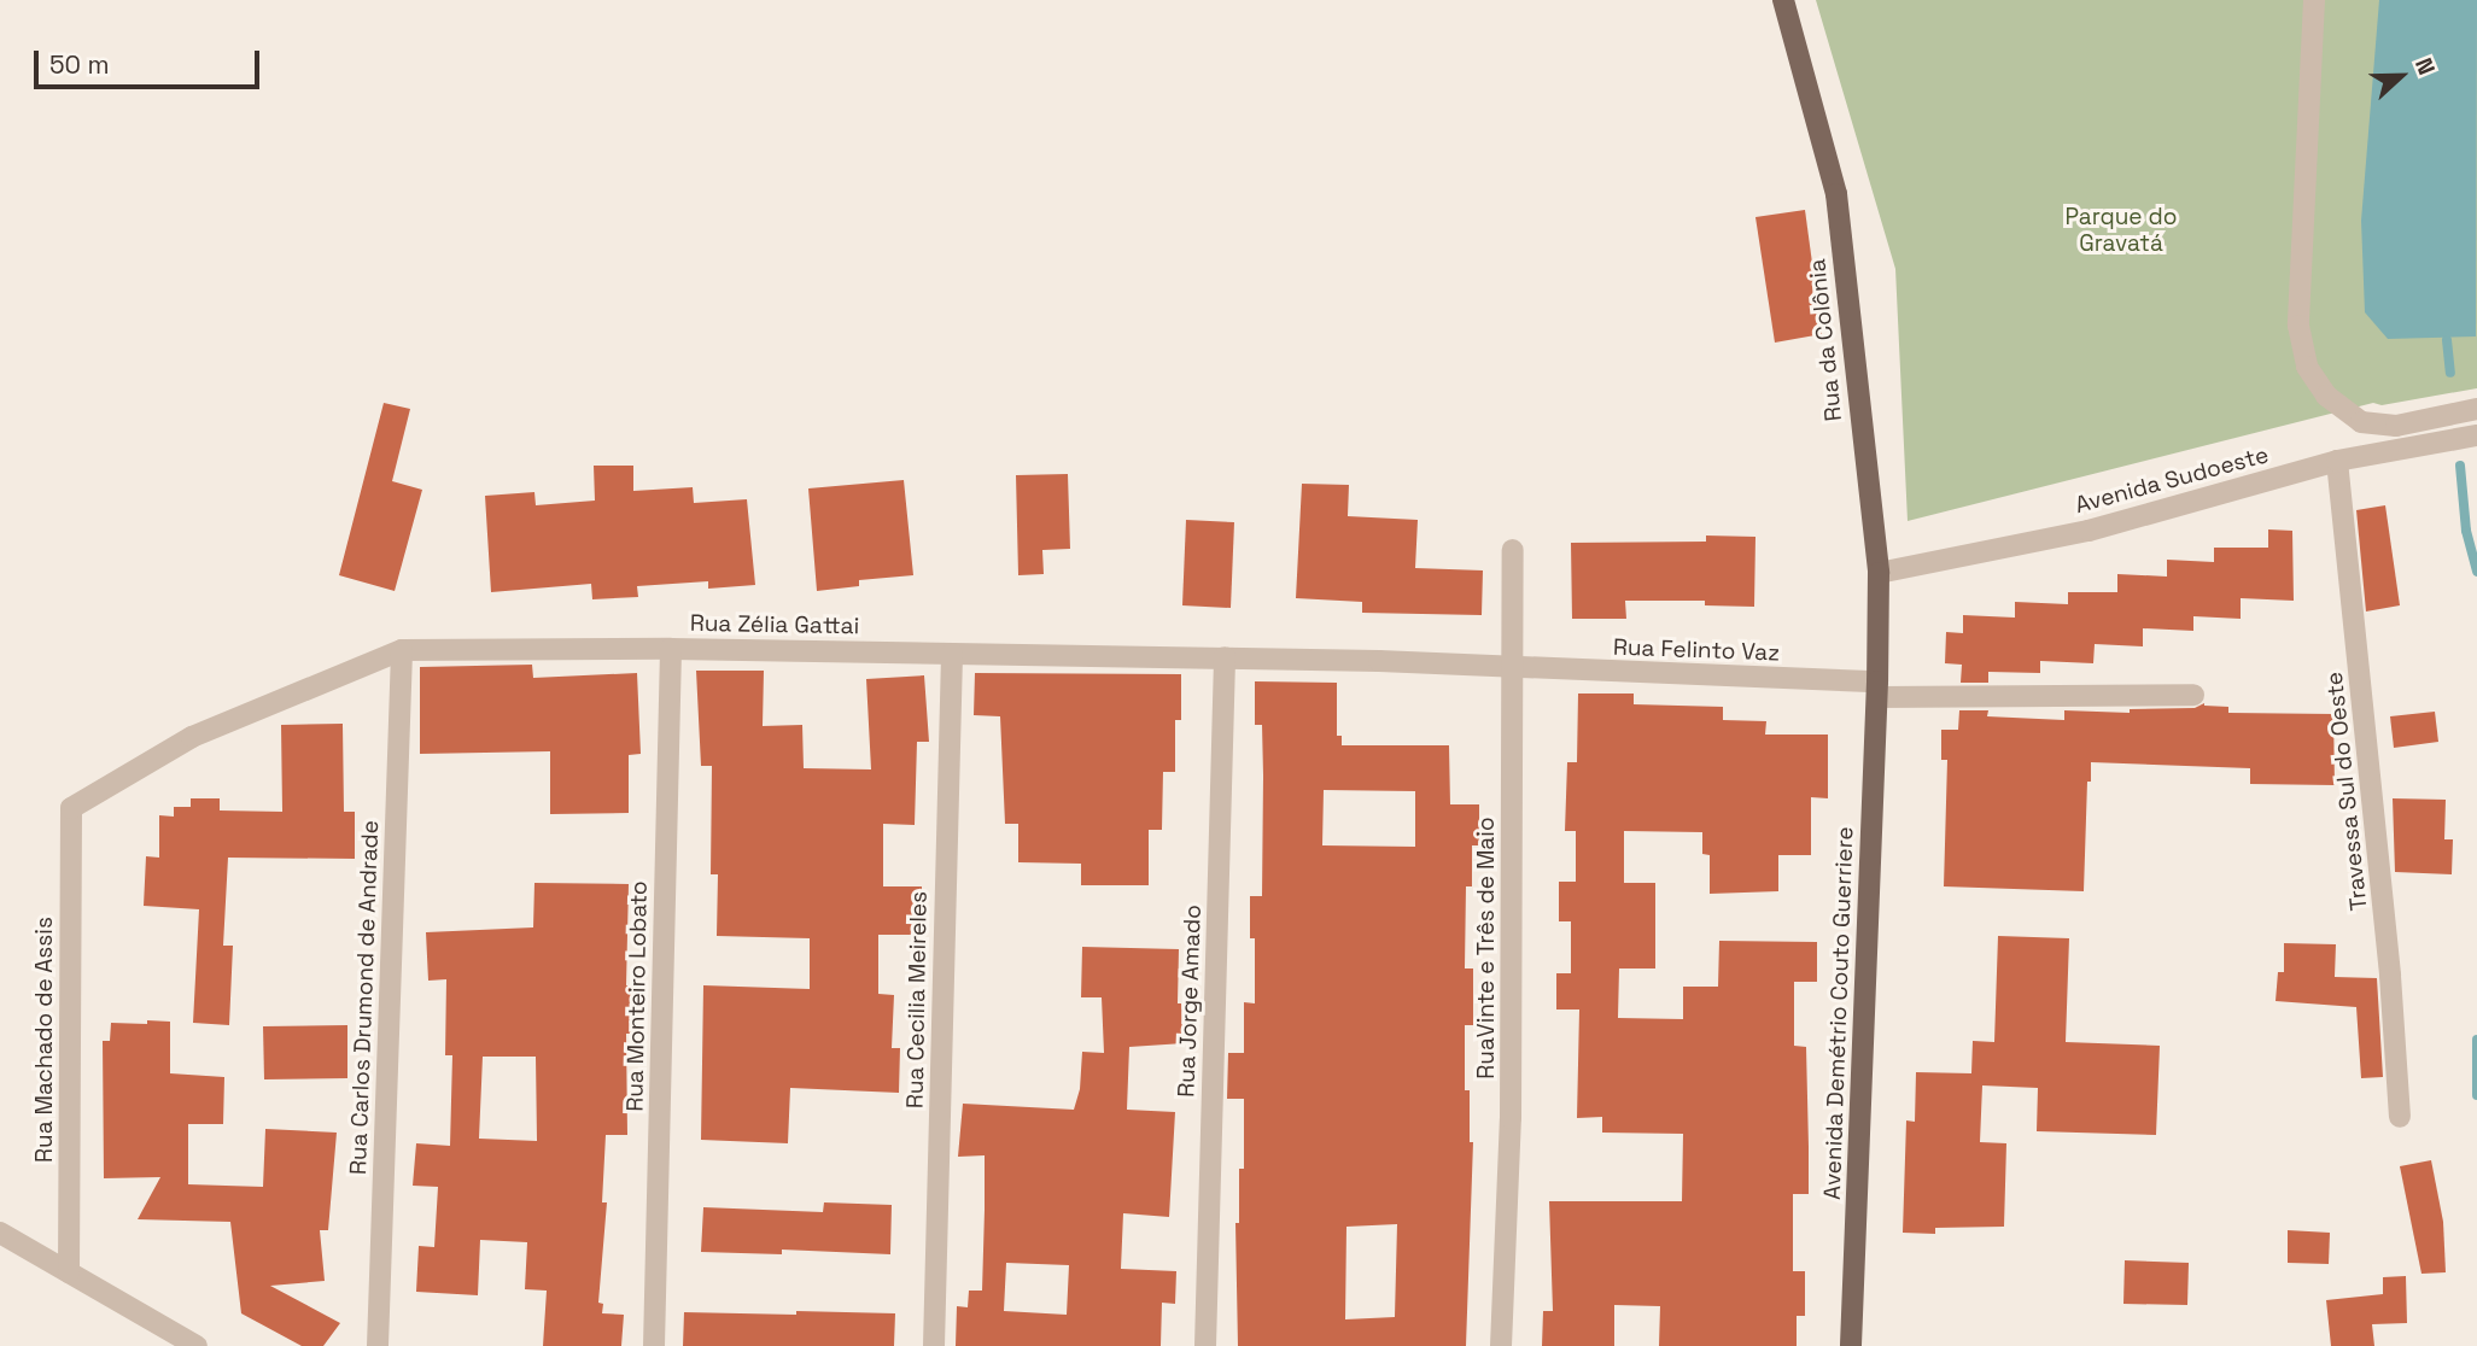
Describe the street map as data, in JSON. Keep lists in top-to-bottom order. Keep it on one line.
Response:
{"streets":{"main road":["Rua da Colônia","Avenida Demétrio Couto Guerriere"],"street":["Avenida Sudoeste","Rua Zélia Gattai","Rua Felinto Vaz","Travessa Sul do Oeste","RuaVinte e Três de Maio","Rua Monteiro Lobato","Rua Carlos Drumond de Andrade","Rua Cecilia Meireles","Rua Jorge Amado","Rua Machado de Assis"]},"crossings":[["Rua da Colônia","Avenida Sudoeste"],["Rua da Colônia","Rua Felinto Vaz"],["Rua da Colônia","Avenida Demétrio Couto Guerriere"],["Avenida Sudoeste","Travessa Sul do Oeste"],["Rua Zélia Gattai","Rua Felinto Vaz"],["Rua Zélia Gattai","RuaVinte e Três de Maio"],["Rua Zélia Gattai","Rua Monteiro Lobato"],["Rua Zélia Gattai","Rua Carlos Drumond de Andrade"],["Rua Zélia Gattai","Rua Cecilia Meireles"],["Rua Zélia Gattai","Rua Jorge Amado"],["Rua Zélia Gattai","Rua Machado de Assis"],["Rua Felinto Vaz","RuaVinte e Três de Maio"],["Rua Felinto Vaz","Avenida Demétrio Couto Guerriere"]],"parks":["Parque do Gravatá"],"scale_bar":"50 m","north":"right"}
